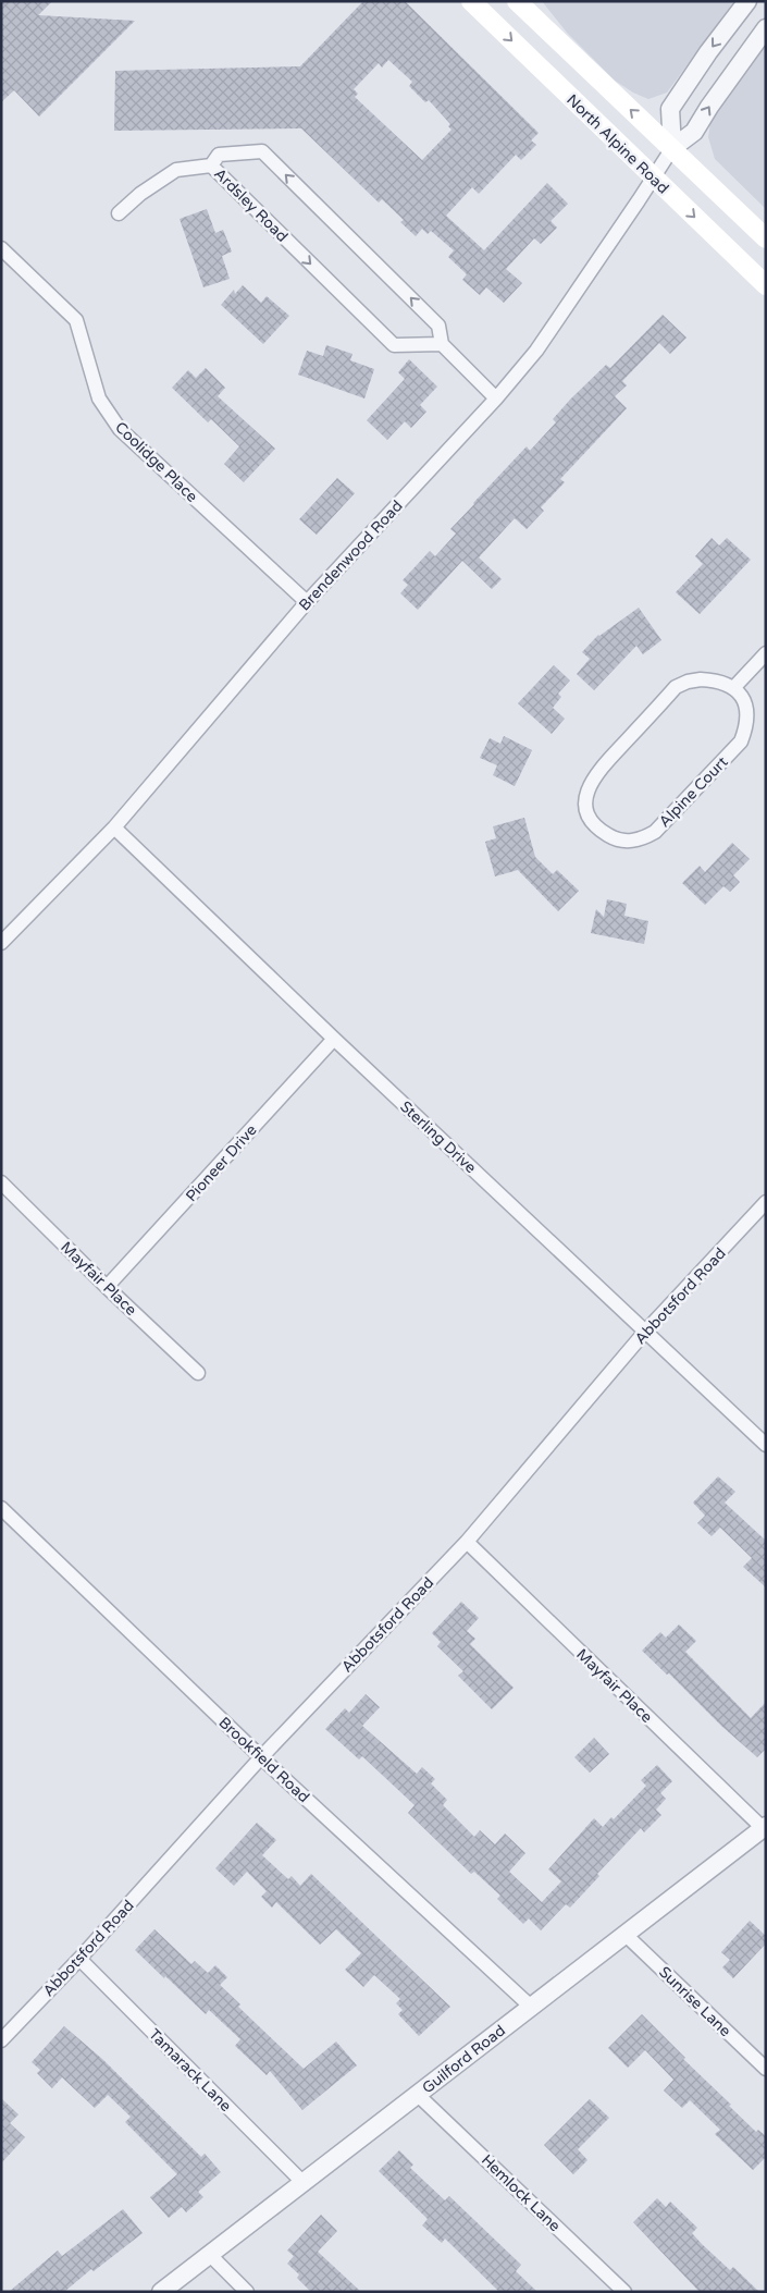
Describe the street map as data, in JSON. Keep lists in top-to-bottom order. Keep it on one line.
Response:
{"streets":{"main road":["North Alpine Road"],"street":["Ardsley Road","Coolidge Place","Brendenwood Road","Alpine Court","Sterling Drive","Pioneer Drive","Mayfair Place","Abbotsford Road","Brookfield Road","Sunrise Lane","Guilford Road","Tamarack Lane","Hemlock Lane"]},"crossings":[["North Alpine Road","Brendenwood Road"],["Ardsley Road","Brendenwood Road"],["Coolidge Place","Brendenwood Road"],["Brendenwood Road","Sterling Drive"],["Sterling Drive","Pioneer Drive"],["Sterling Drive","Abbotsford Road"],["Pioneer Drive","Mayfair Place"],["Mayfair Place","Abbotsford Road"],["Mayfair Place","Guilford Road"],["Abbotsford Road","Brookfield Road"],["Abbotsford Road","Tamarack Lane"],["Brookfield Road","Guilford Road"],["Sunrise Lane","Guilford Road"],["Guilford Road","Tamarack Lane"],["Guilford Road","Hemlock Lane"]]}
